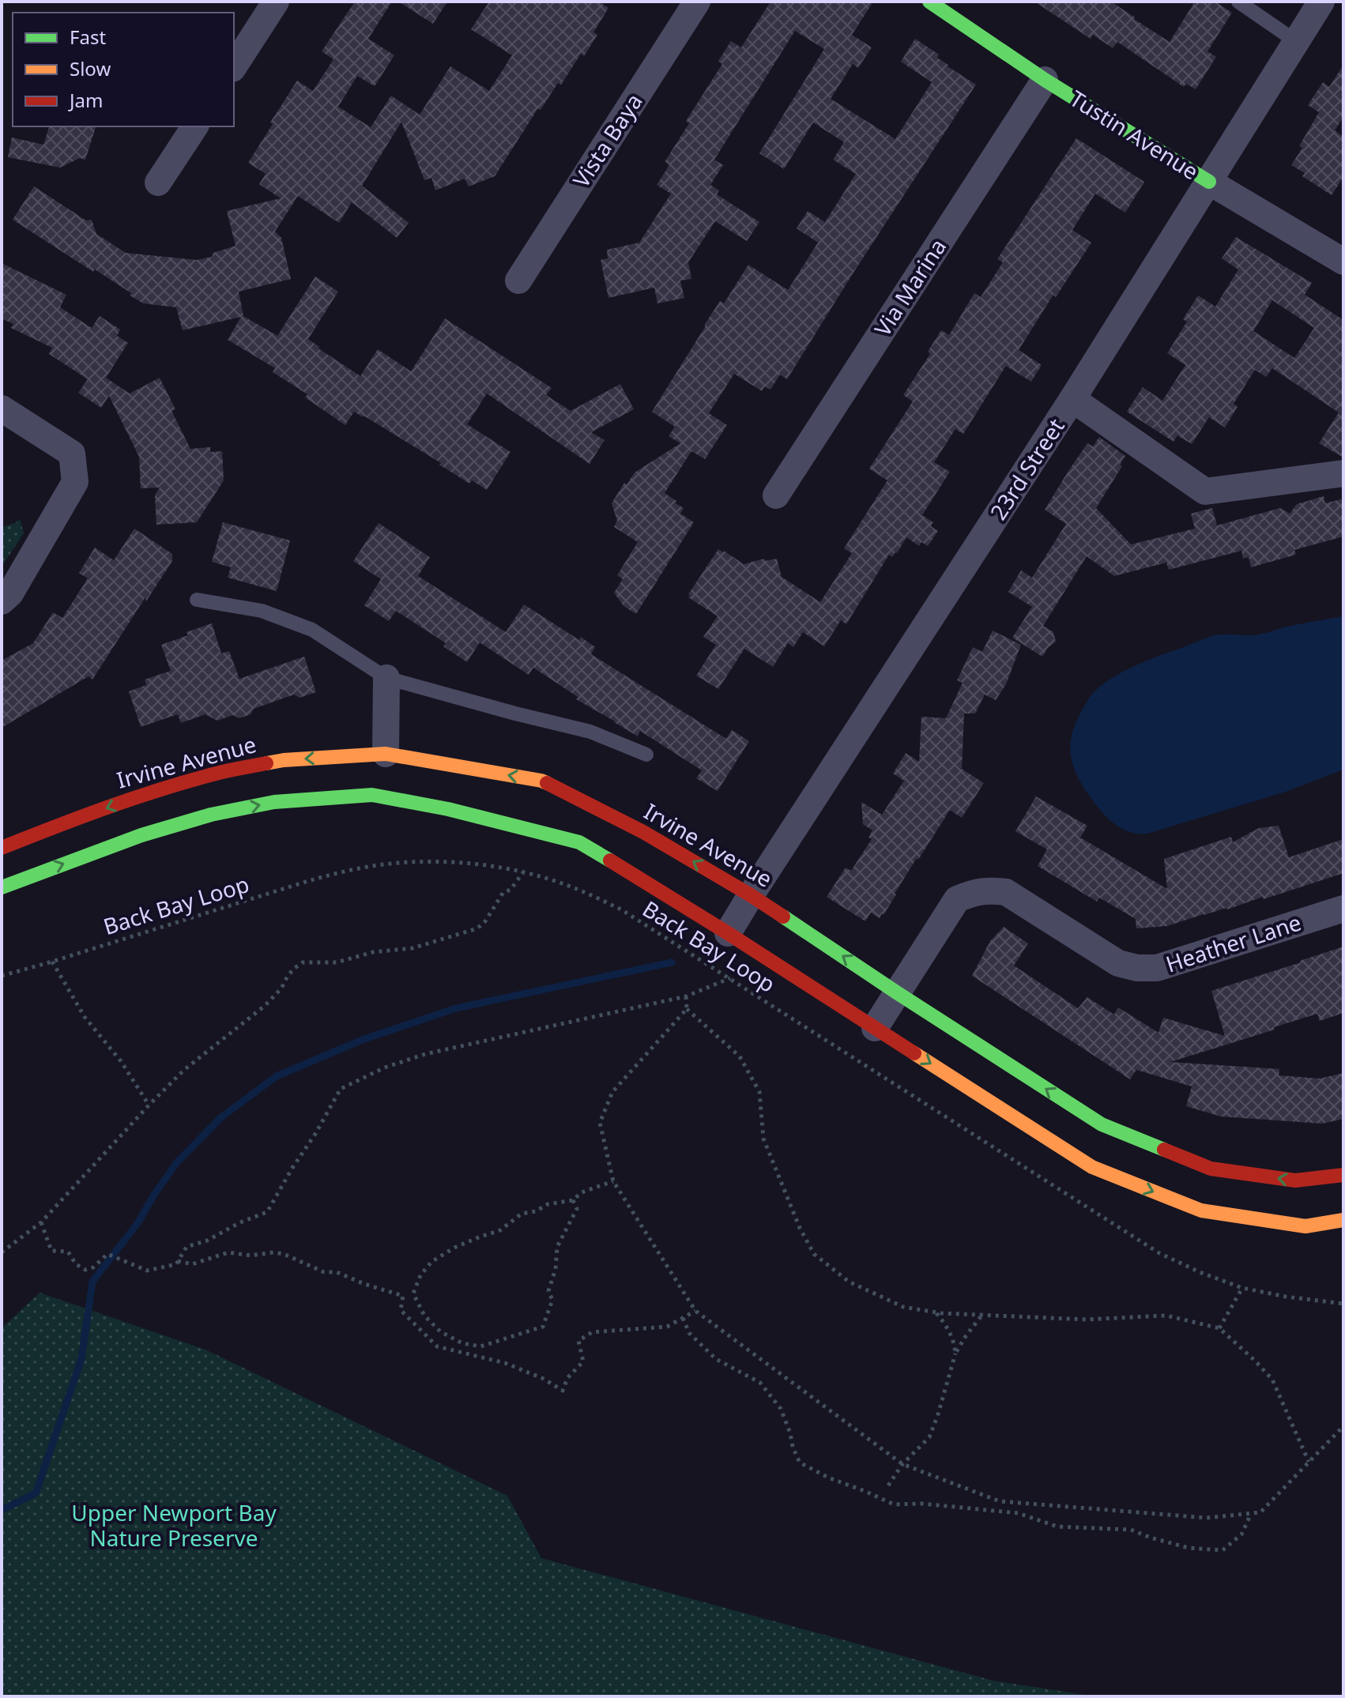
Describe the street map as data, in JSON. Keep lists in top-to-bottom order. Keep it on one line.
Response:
{"streets":{"main road":["Tustin Avenue","Irvine Avenue"],"street":["Vista Baya","Via Marina","23rd Street","Heather Lane"],"path":["Back Bay Loop"]},"crossings":[["Tustin Avenue","Via Marina"],["Tustin Avenue","23rd Street"],["23rd Street","Irvine Avenue"],["Irvine Avenue","Heather Lane"]],"parks":["Upper Newport Bay Nature Preserve"],"legend":["Fast","Slow","Jam"]}
